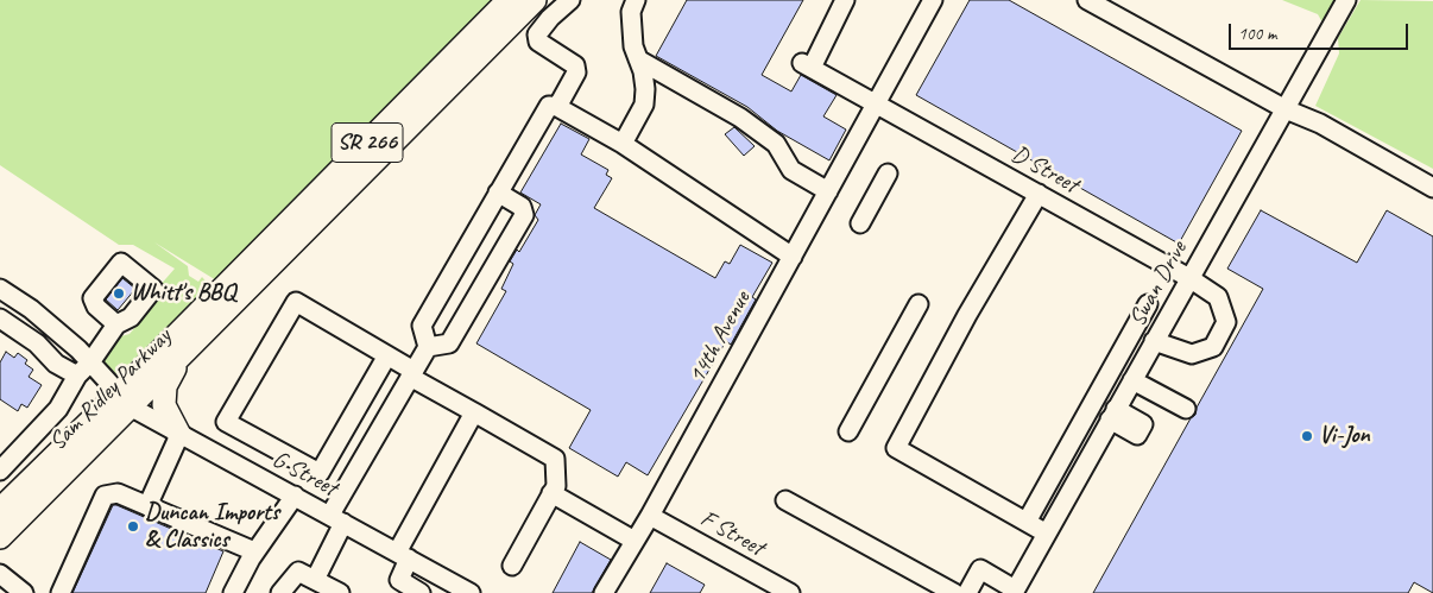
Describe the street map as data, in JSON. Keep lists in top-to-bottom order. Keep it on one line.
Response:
{"streets":{"main road":["SR 266","Sam Ridley Parkway"],"street":["D Street","Swan Drive","14th Avenue","G Street","F Street"]},"crossings":[["D Street","Swan Drive"],["D Street","14th Avenue"],["14th Avenue","F Street"],["Sam Ridley Parkway","G Street"]],"places":["Whitt's BBQ","Vi-Jon","Duncan Imports & Classics"],"scale_bar":"100 m"}
